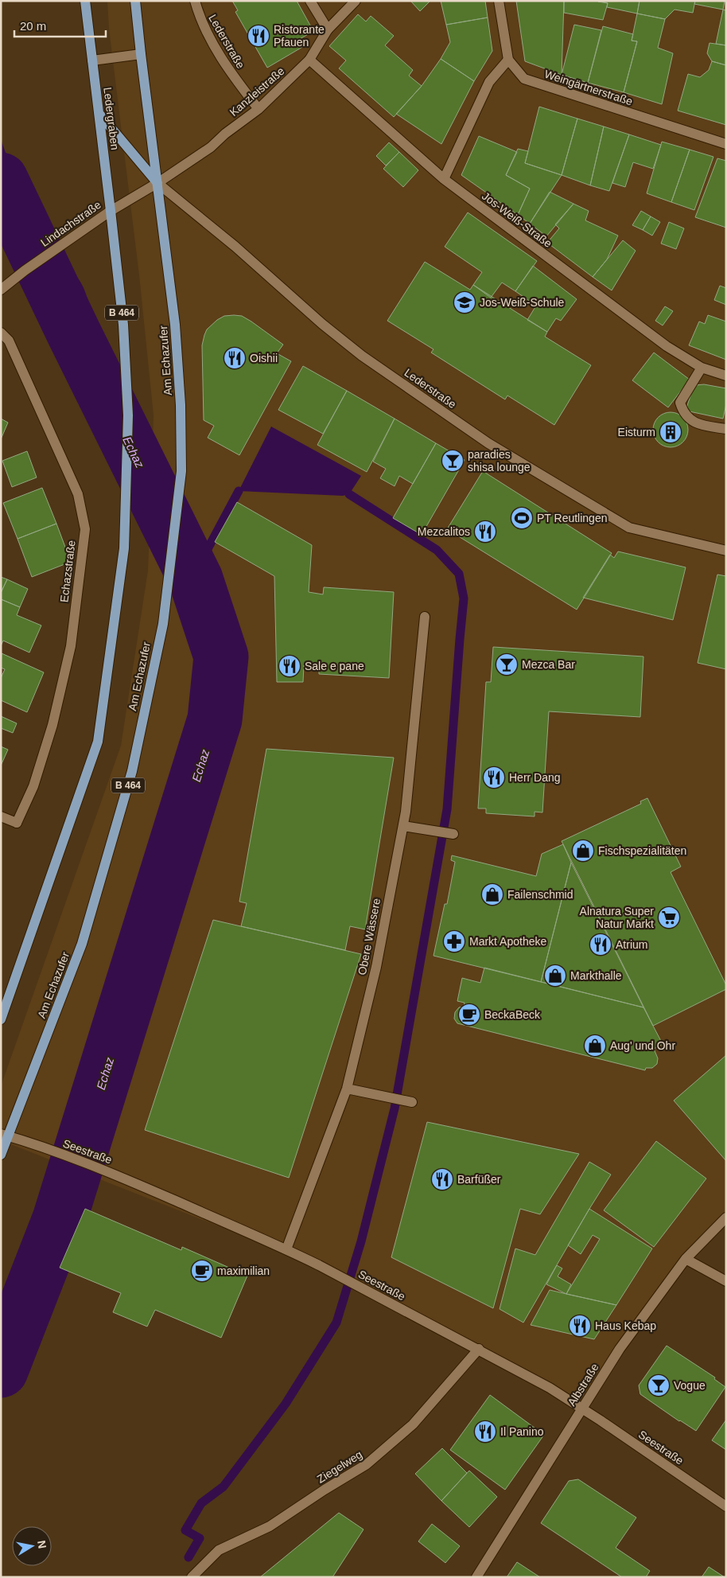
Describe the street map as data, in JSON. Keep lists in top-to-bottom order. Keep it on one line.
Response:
{"streets":{"main road":["Ledergraben","B 464","Am Echazufer"],"street":["Lederstraße","Weingärtnerstraße","Kanzleistraße","Jos-Weiß-Straße","Lindachstraße","Echazstraße","Obere Wässere","Seestraße","Albstraße","Ziegelweg"]},"crossings":[["Lederstraße","Kanzleistraße"],["Lederstraße","Lindachstraße"],["Lederstraße","B 464"],["Lederstraße","Am Echazufer"],["Kanzleistraße","Jos-Weiß-Straße"],["Kanzleistraße","Lindachstraße"],["Kanzleistraße","B 464"],["Kanzleistraße","Am Echazufer"],["Ledergraben","Lindachstraße"],["Ledergraben","B 464"],["Lindachstraße","B 464"],["Lindachstraße","Am Echazufer"],["B 464","Am Echazufer"],["Am Echazufer","Seestraße"],["Obere Wässere","Seestraße"],["Seestraße","Albstraße"],["Seestraße","Ziegelweg"]],"water":["Echaz"],"places":{"restaurant":["Ristorante Pfauen","Oishii","Mezcalitos","Sale e pane","Herr Dang","Atrium","Barfüßer","Haus Kebap","Il Panino"],"school or university":["Jos-Weiß-Schule"],"building":["Eisturm"],"bar":["paradies shisa lounge","Mezca Bar","Vogue"],"sports":["PT Reutlingen"],"shop":["Fischspezialitäten","Failenschmid","Markthalle","Aug' und Ohr"],"supermarket":["Alnatura Super Natur Markt"],"pharmacy":["Markt Apotheke"],"cafe":["BeckaBeck","maximilian"]},"scale_bar":"20 m","north":"right"}
